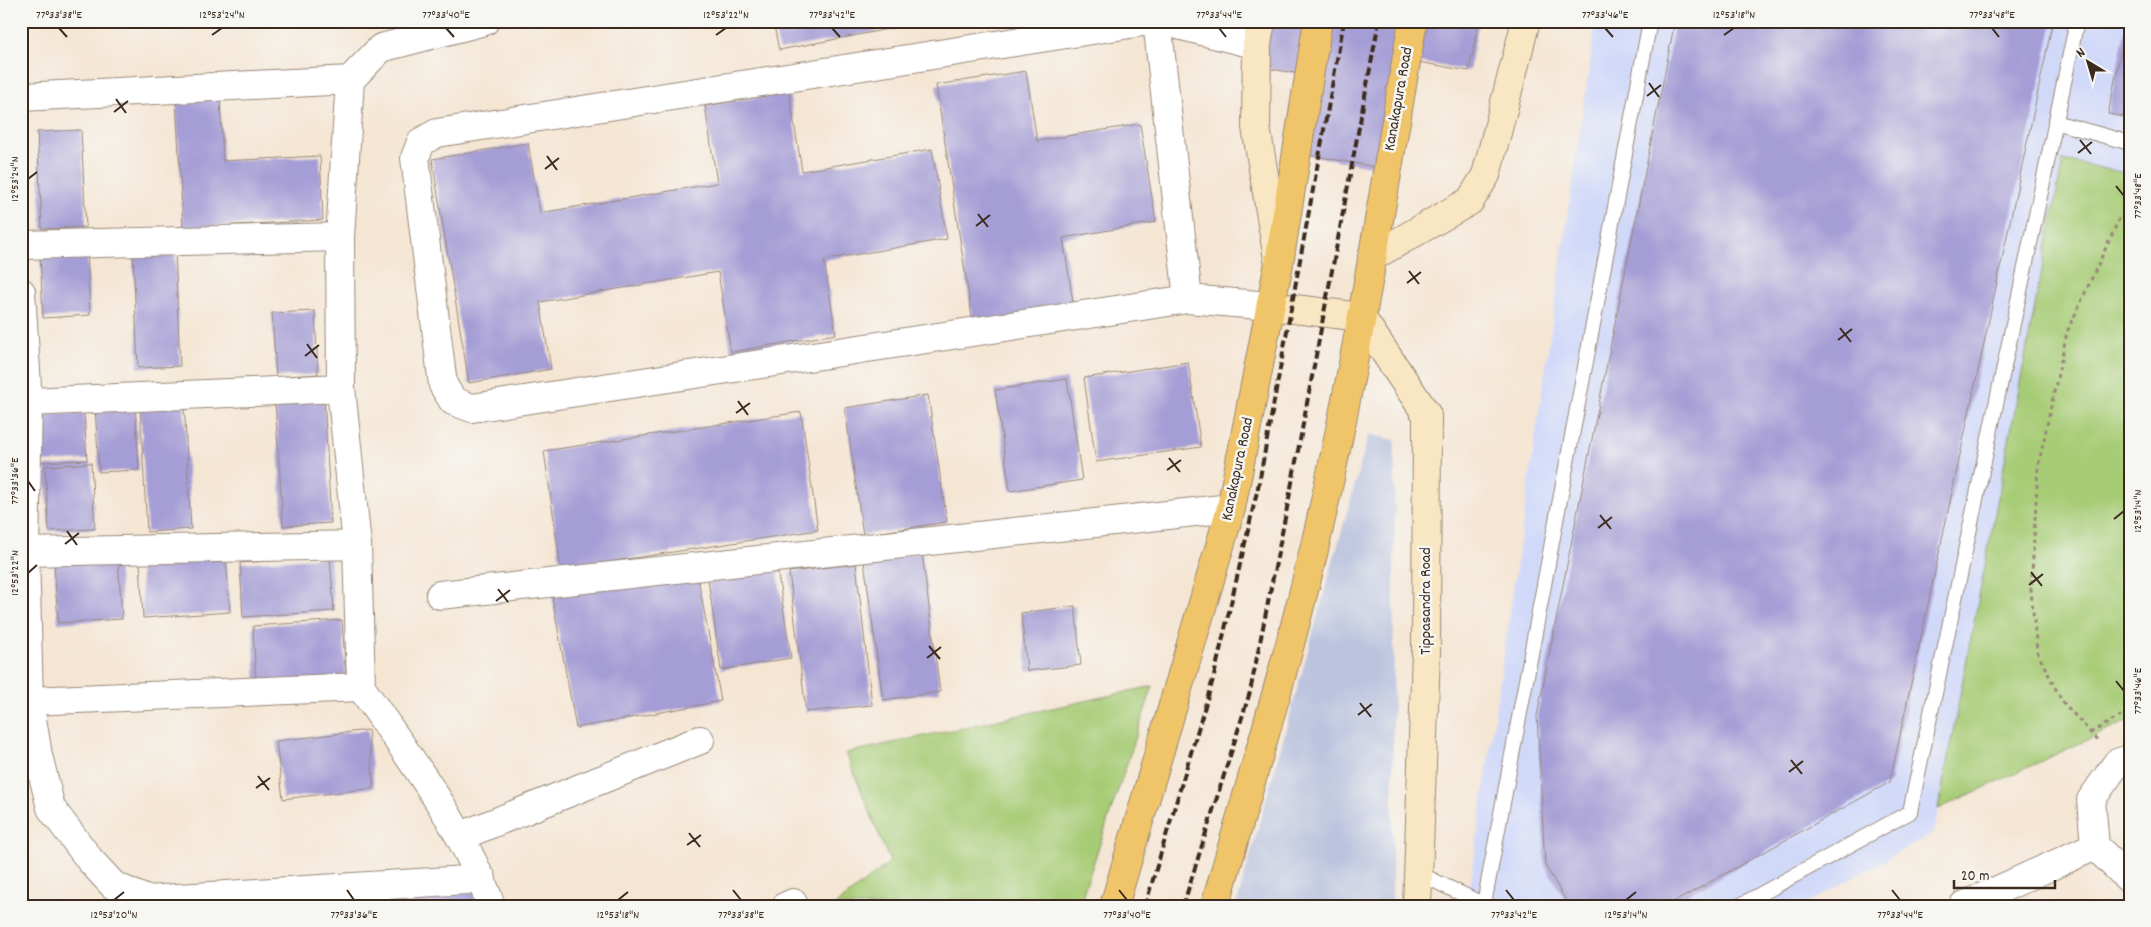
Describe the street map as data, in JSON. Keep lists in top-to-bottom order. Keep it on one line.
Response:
{"streets":{"highway":["Kanakapura Road"],"street":["Tippasandra Road"]},"crossings":[["Kanakapura Road","Tippasandra Road"]],"scale_bar":"20 m","north":"top left","coordinates":["77°33'38\"E","12°53'24\"N","77°33'40\"E","12°53'22\"N","77°33'42\"E","77°33'44\"E","77°33'46\"E","12°53'18\"N","77°33'48\"E","77°33'36\"E","12°53'14\"N","12°53'20\"N"]}
